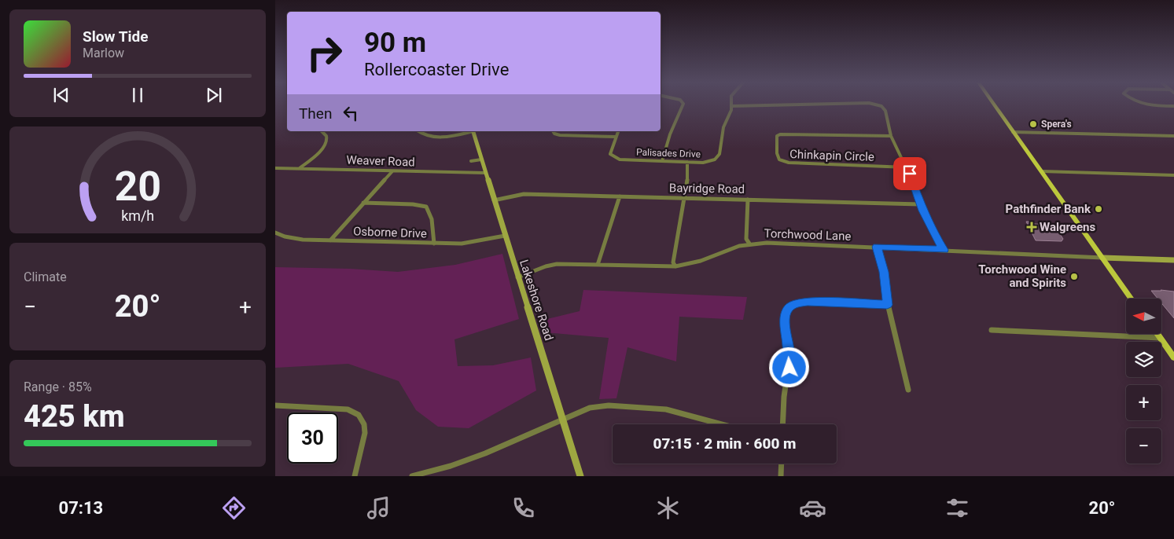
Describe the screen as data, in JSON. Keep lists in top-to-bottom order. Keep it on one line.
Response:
{"streets":{"street":["Palisades Drive","Chinkapin Circle","Weaver Road","Bayridge Road","Osborne Drive","Torchwood Lane","Lakeshore Road"]},"crossings":[["Weaver Road","Lakeshore Road"],["Bayridge Road","Lakeshore Road"],["Osborne Drive","Lakeshore Road"],["Torchwood Lane","Lakeshore Road"]],"places":{"other":["Spera's","Pathfinder Bank","Torchwood Wine and Spirits"],"health":["Walgreens"]},"north":"left","page":{"turn":["90 m","Rollercoaster Drive"],"song":["Slow Tide","Marlow"],"then":"Then","tile":["Climate",["Range · 85%","425 km"]],"heat":["−","20°","+"],"map_buttons":["+","−"],"limit":"30","trip":"07:15 · 2 min · 600 m","tabs":["07:13","20°"],"gauge":["20","km/h"]}}
